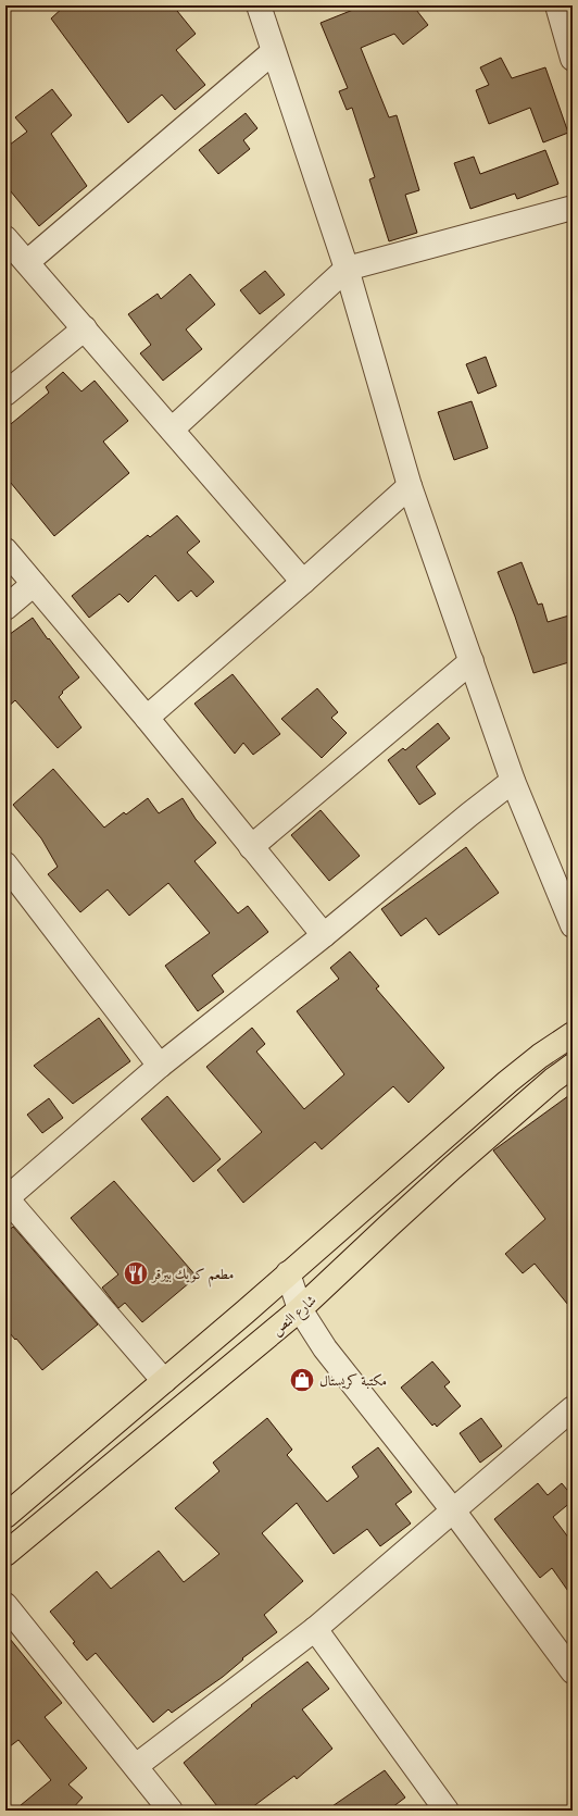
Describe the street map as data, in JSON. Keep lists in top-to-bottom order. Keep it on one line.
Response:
{"streets":{"main road":["شارع النص"]},"places":{"restaurant":["مطعم كويك بيرقر"],"shop":["مكتبة كريستال"]}}
